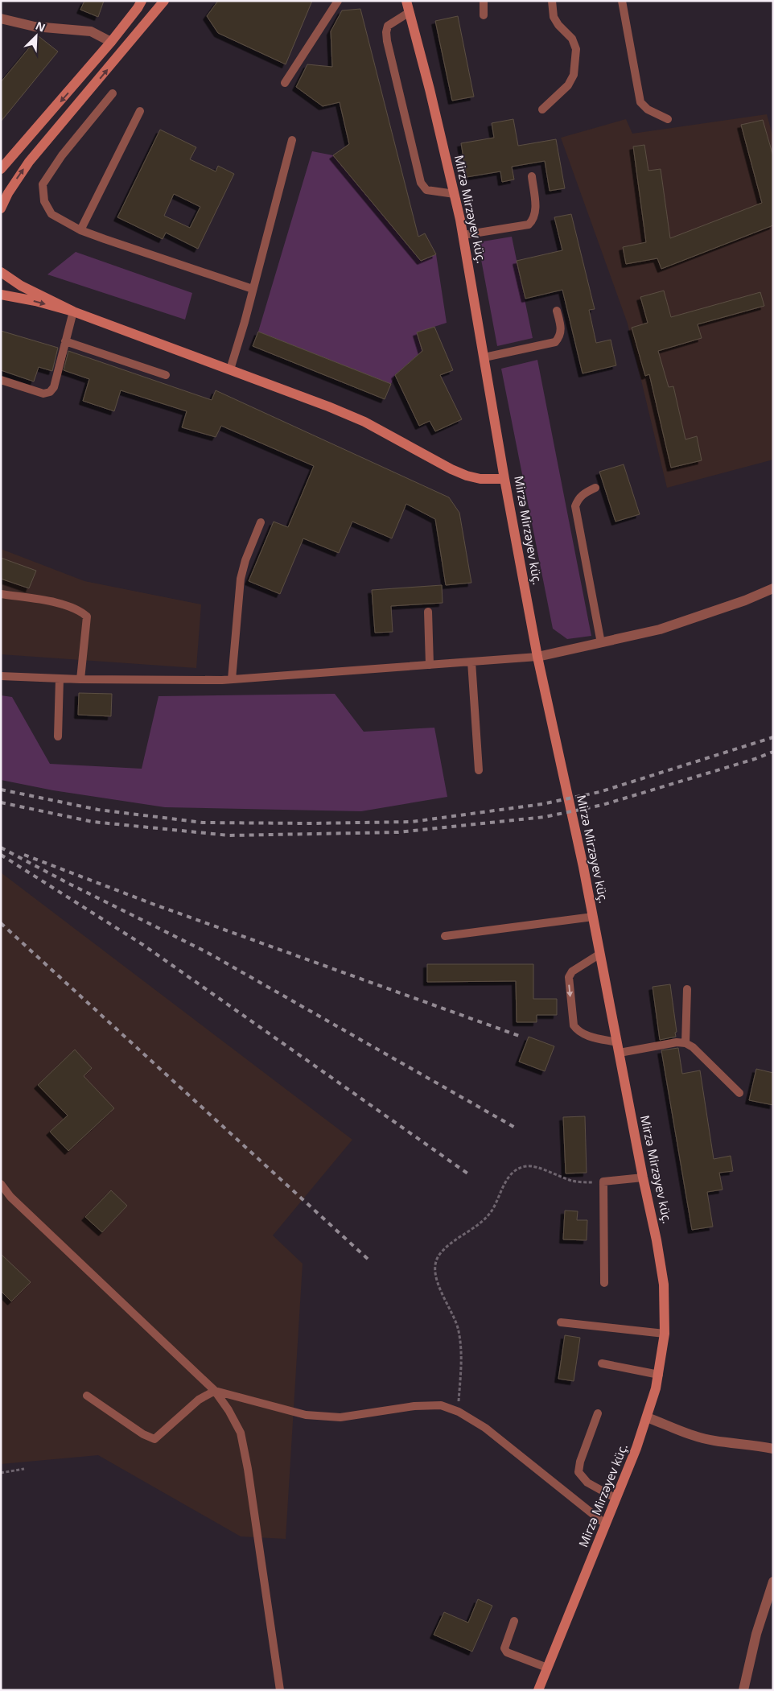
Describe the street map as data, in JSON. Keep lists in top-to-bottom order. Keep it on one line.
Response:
{"streets":{"main road":["Mirzə Mirzəyev küç."]},"north":"top right"}
